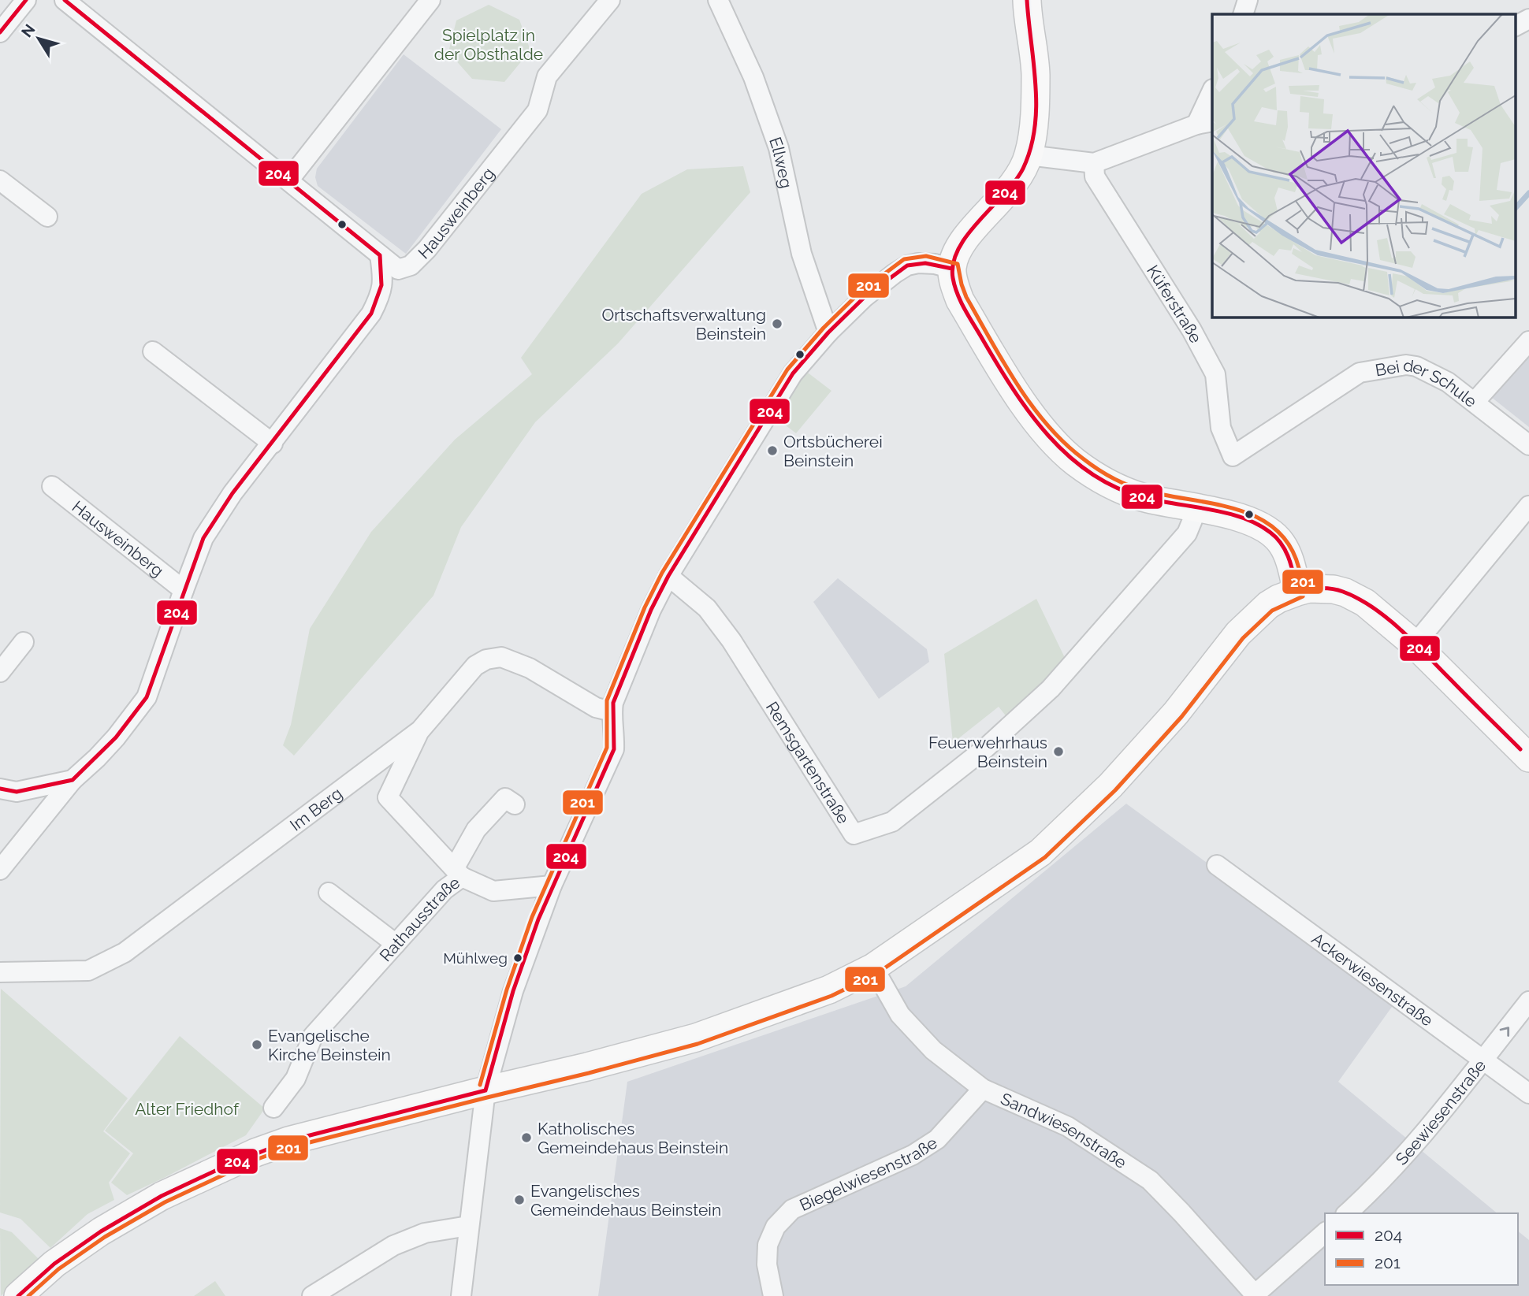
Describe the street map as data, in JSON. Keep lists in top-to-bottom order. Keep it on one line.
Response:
{"streets":{"street":["Ellweg","Hausweinberg","Küferstraße","Bei der Schule","Remsgartenstraße","Im Berg","Rathausstraße","Ackerwiesenstraße","Seewiesenstraße","Sandwiesenstraße","Biegelwiesenstraße"]},"crossings":[["Küferstraße","Bei der Schule"],["Ackerwiesenstraße","Seewiesenstraße"],["Sandwiesenstraße","Biegelwiesenstraße"]],"parks":["Spielplatz in der Obsthalde","Alter Friedhof"],"places":["Ortschaftsverwaltung Beinstein","Ortsbücherei Beinstein","Feuerwehrhaus Beinstein","Mühlweg","Evangelische Kirche Beinstein","Katholisches Gemeindehaus Beinstein","Evangelisches Gemeindehaus Beinstein"],"lines":["transit line 204","transit line 201"],"legend":["204","201"],"north":"top left"}
